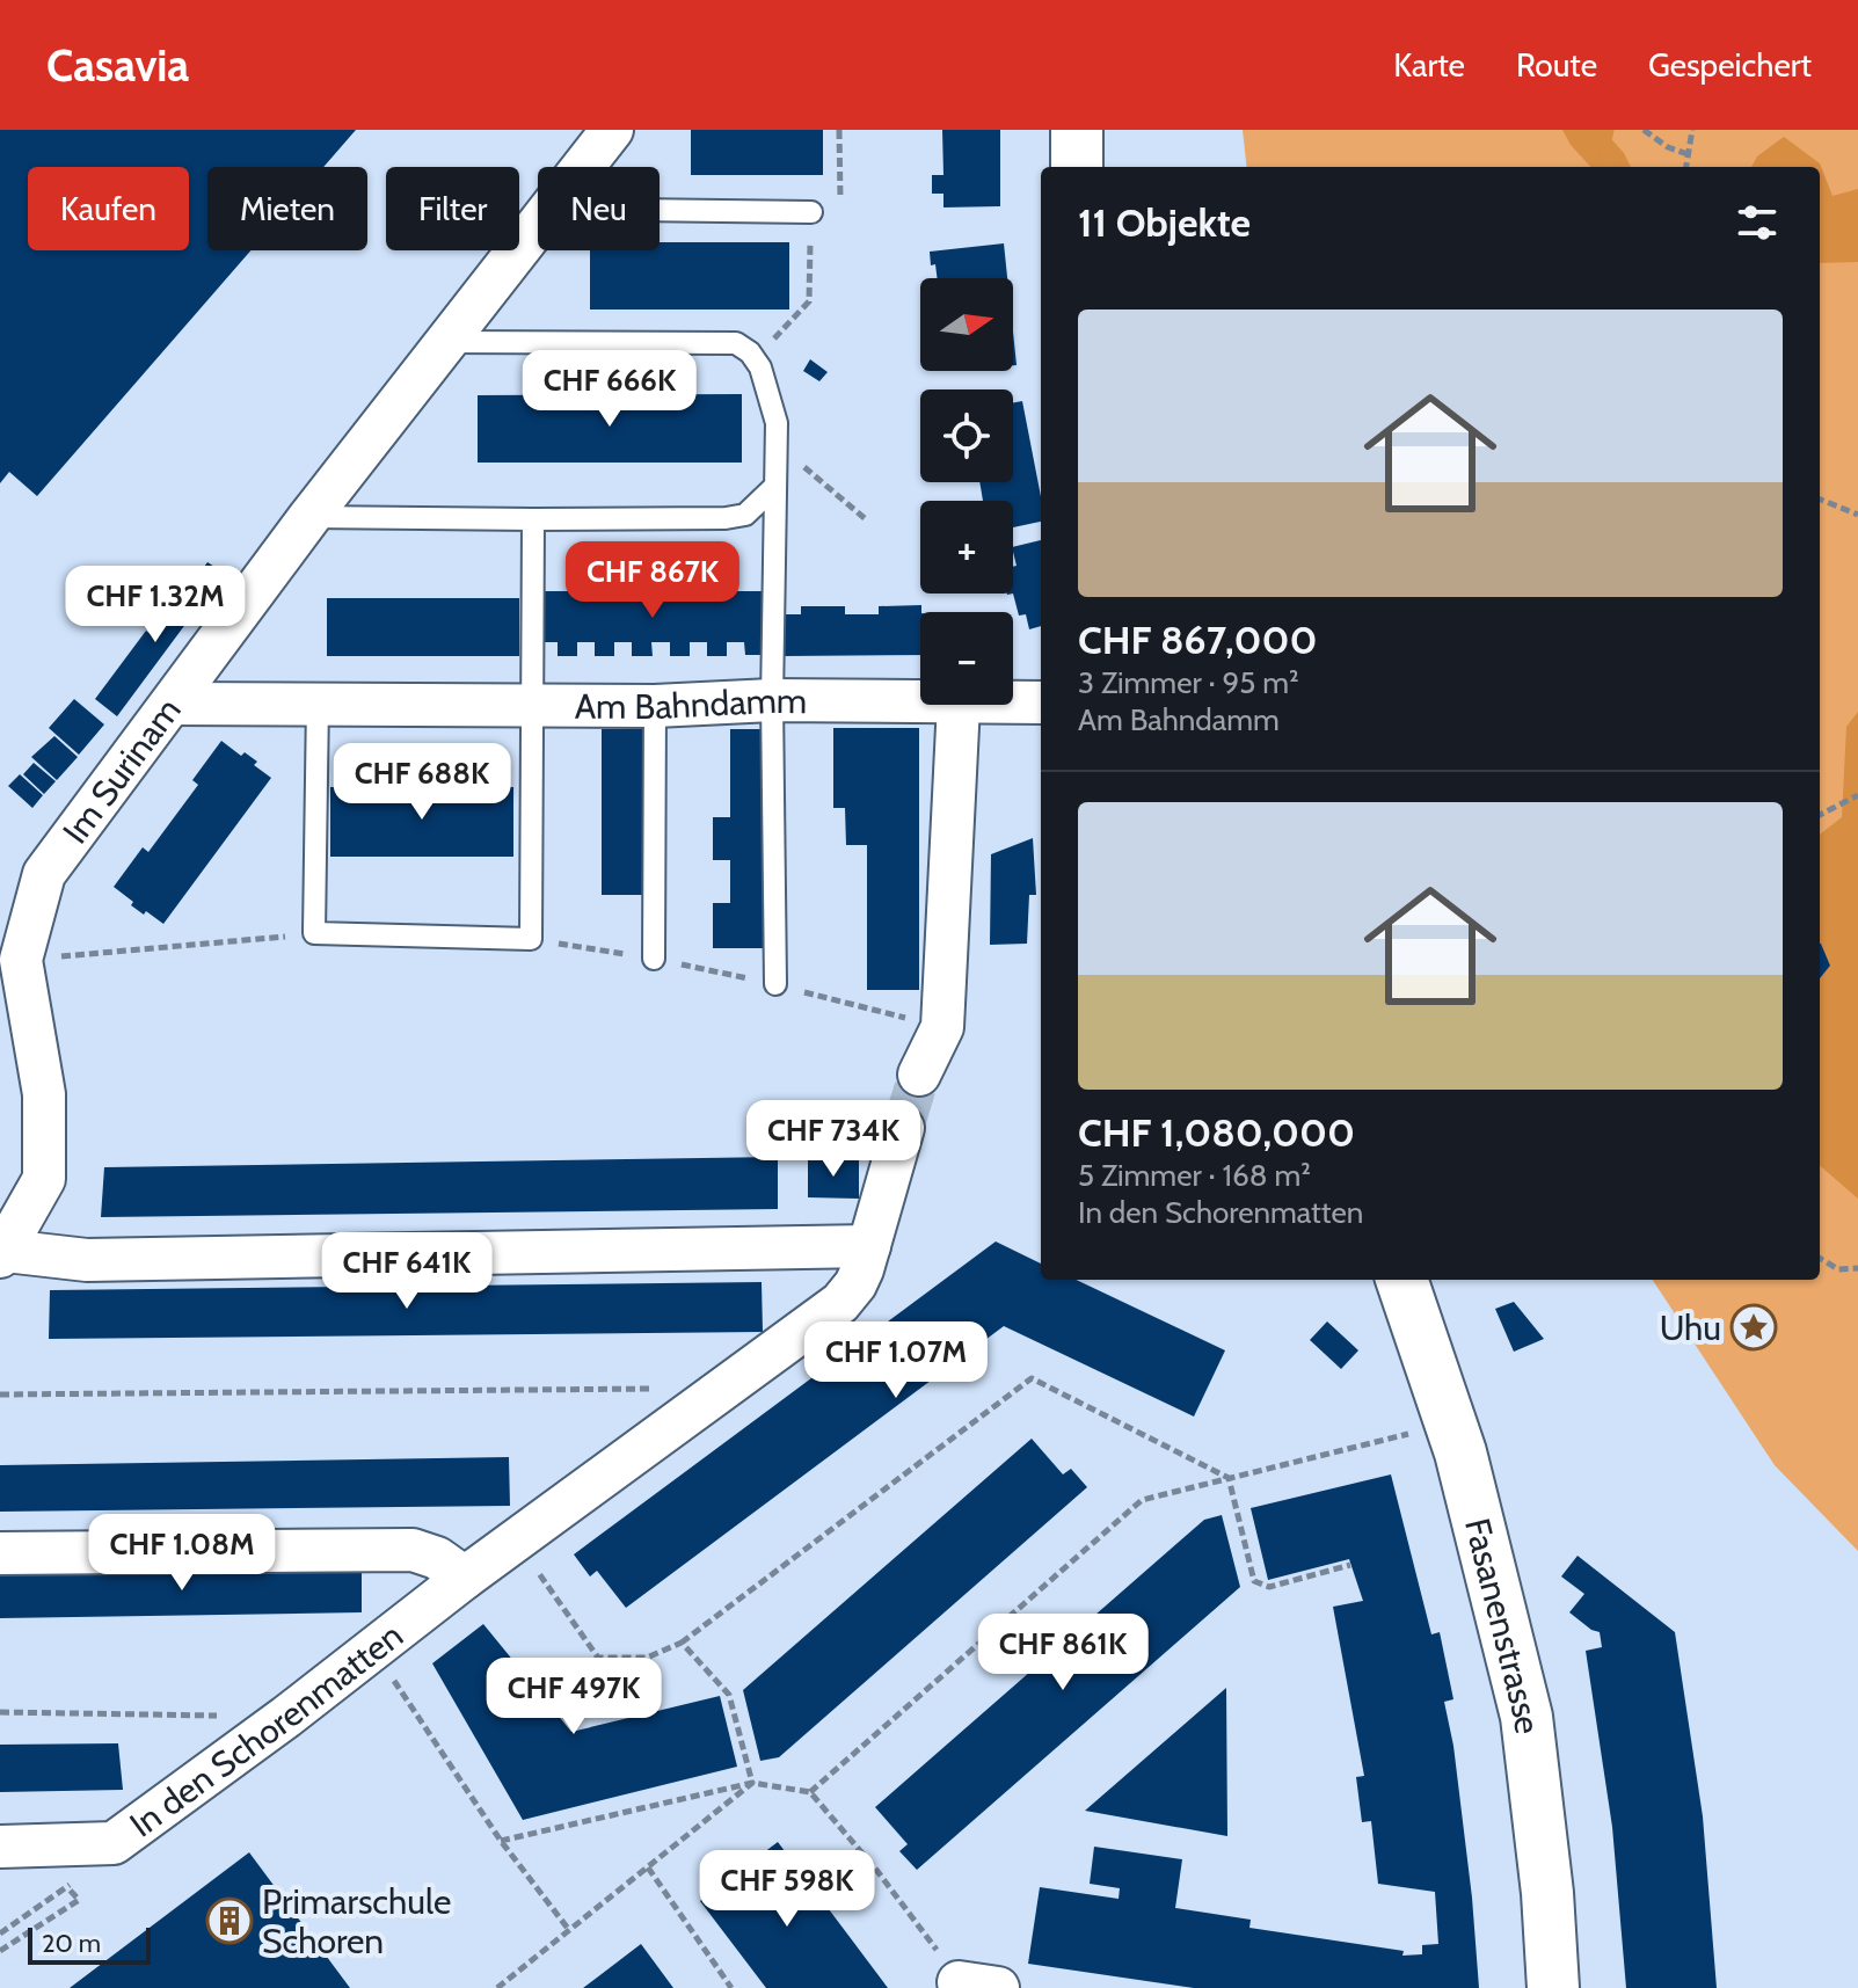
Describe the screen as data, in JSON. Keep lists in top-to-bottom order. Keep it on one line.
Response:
{"streets":{"main road":["Fasanenstrasse"],"street":["Am Bahndamm","Im Surinam","In den Schorenmatten"]},"crossings":[["Am Bahndamm","Im Surinam"]],"places":{"place":["Uhu"],"building":["Primarschule Schoren"]},"scale_bar":"20 m","north":"right","page":{"header":"Casavia","nav":["Karte","Route","Gespeichert"],"chip":["Kaufen","Mieten","Filter","Neu"],"heading":"11 Objekte","map_buttons":["+","−"],"list":[{"name":"CHF 867,000","note":"3 Zimmer · 95 m² · Am Bahndamm"},{"name":"CHF 1,080,000","note":"5 Zimmer · 168 m² · In den Schorenmatten"}],"price":["CHF 666K","CHF 867K","CHF 1.32M","CHF 688K","CHF 734K","CHF 641K","CHF 1.07M","CHF 1.08M","CHF 861K","CHF 497K","CHF 598K"],"scale":"20 m"}}
